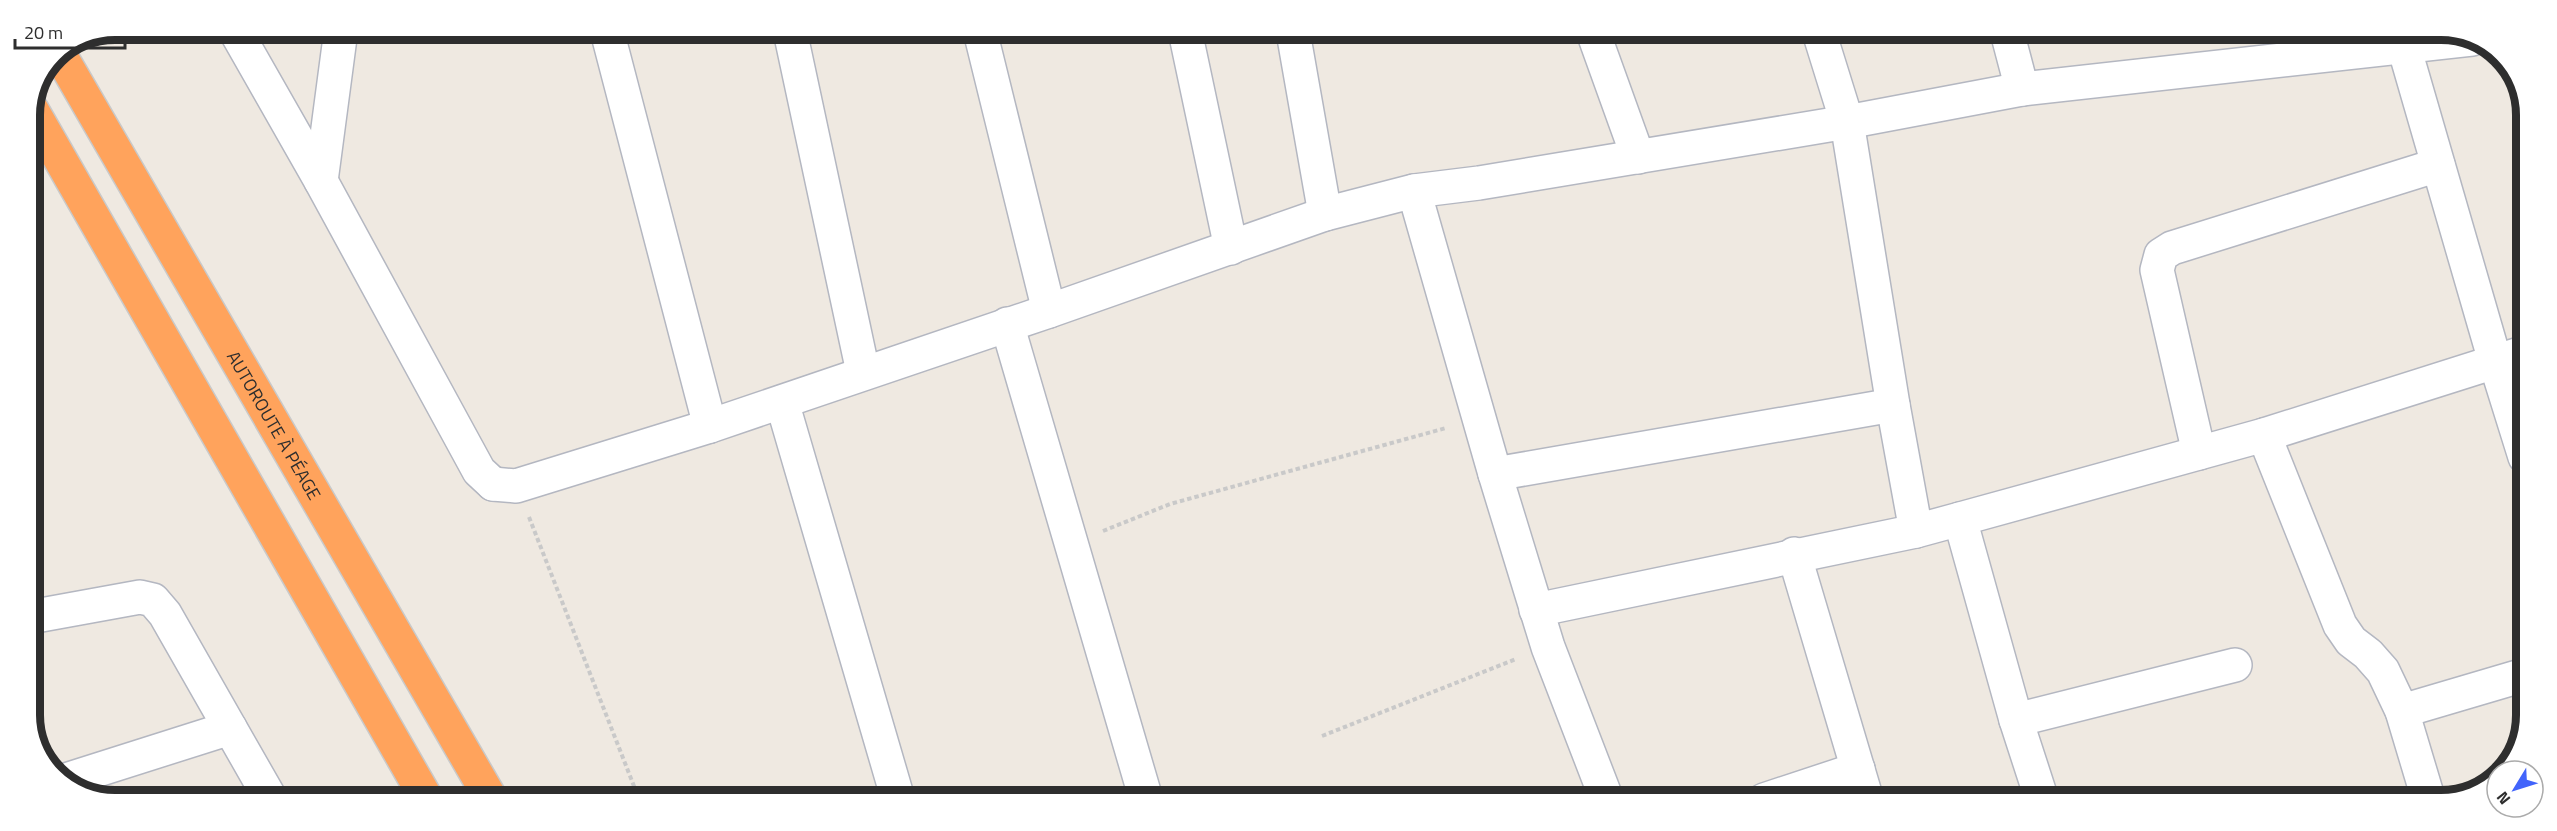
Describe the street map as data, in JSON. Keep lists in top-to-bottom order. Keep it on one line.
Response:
{"streets":{"highway":["AUTOROUTE À PÉAGE"]},"scale_bar":"20 m","north":"bottom left"}
